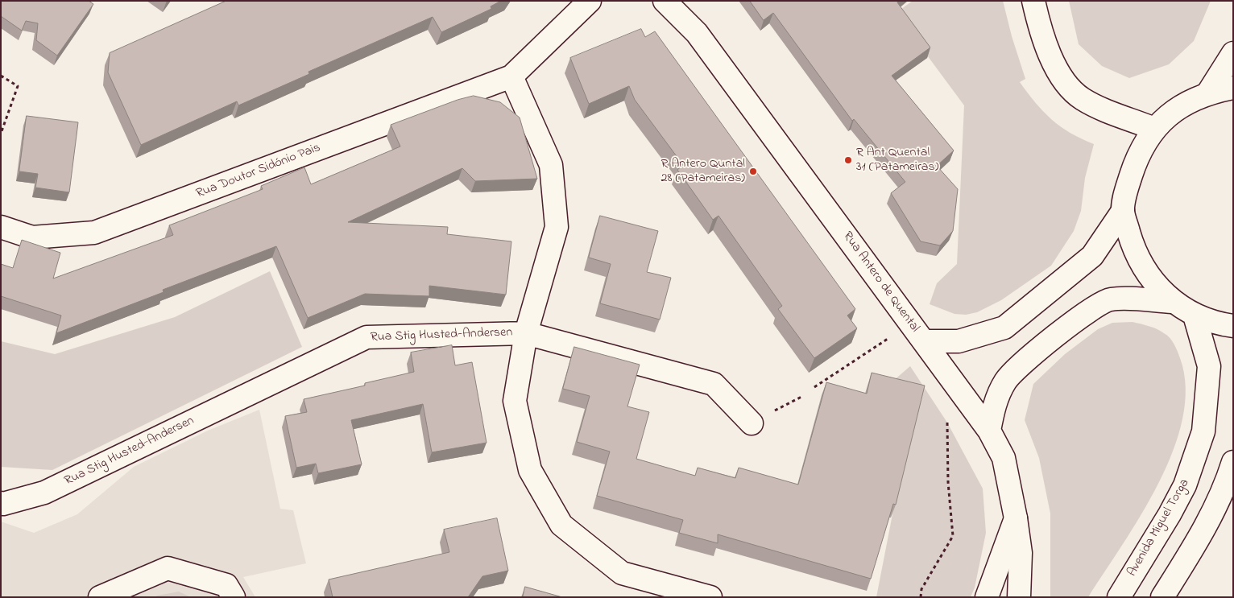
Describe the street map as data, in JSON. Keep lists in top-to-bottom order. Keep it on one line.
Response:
{"streets":{"main road":["Rua Doutor Sidónio Pais","Rua Antero de Quental","Rua Stig Husted-Andersen","Avenida Miguel Torga"]},"places":["R Ant Quental 31 (Patameiras)","R Antero Quntal 28 (Patameiras)"]}
